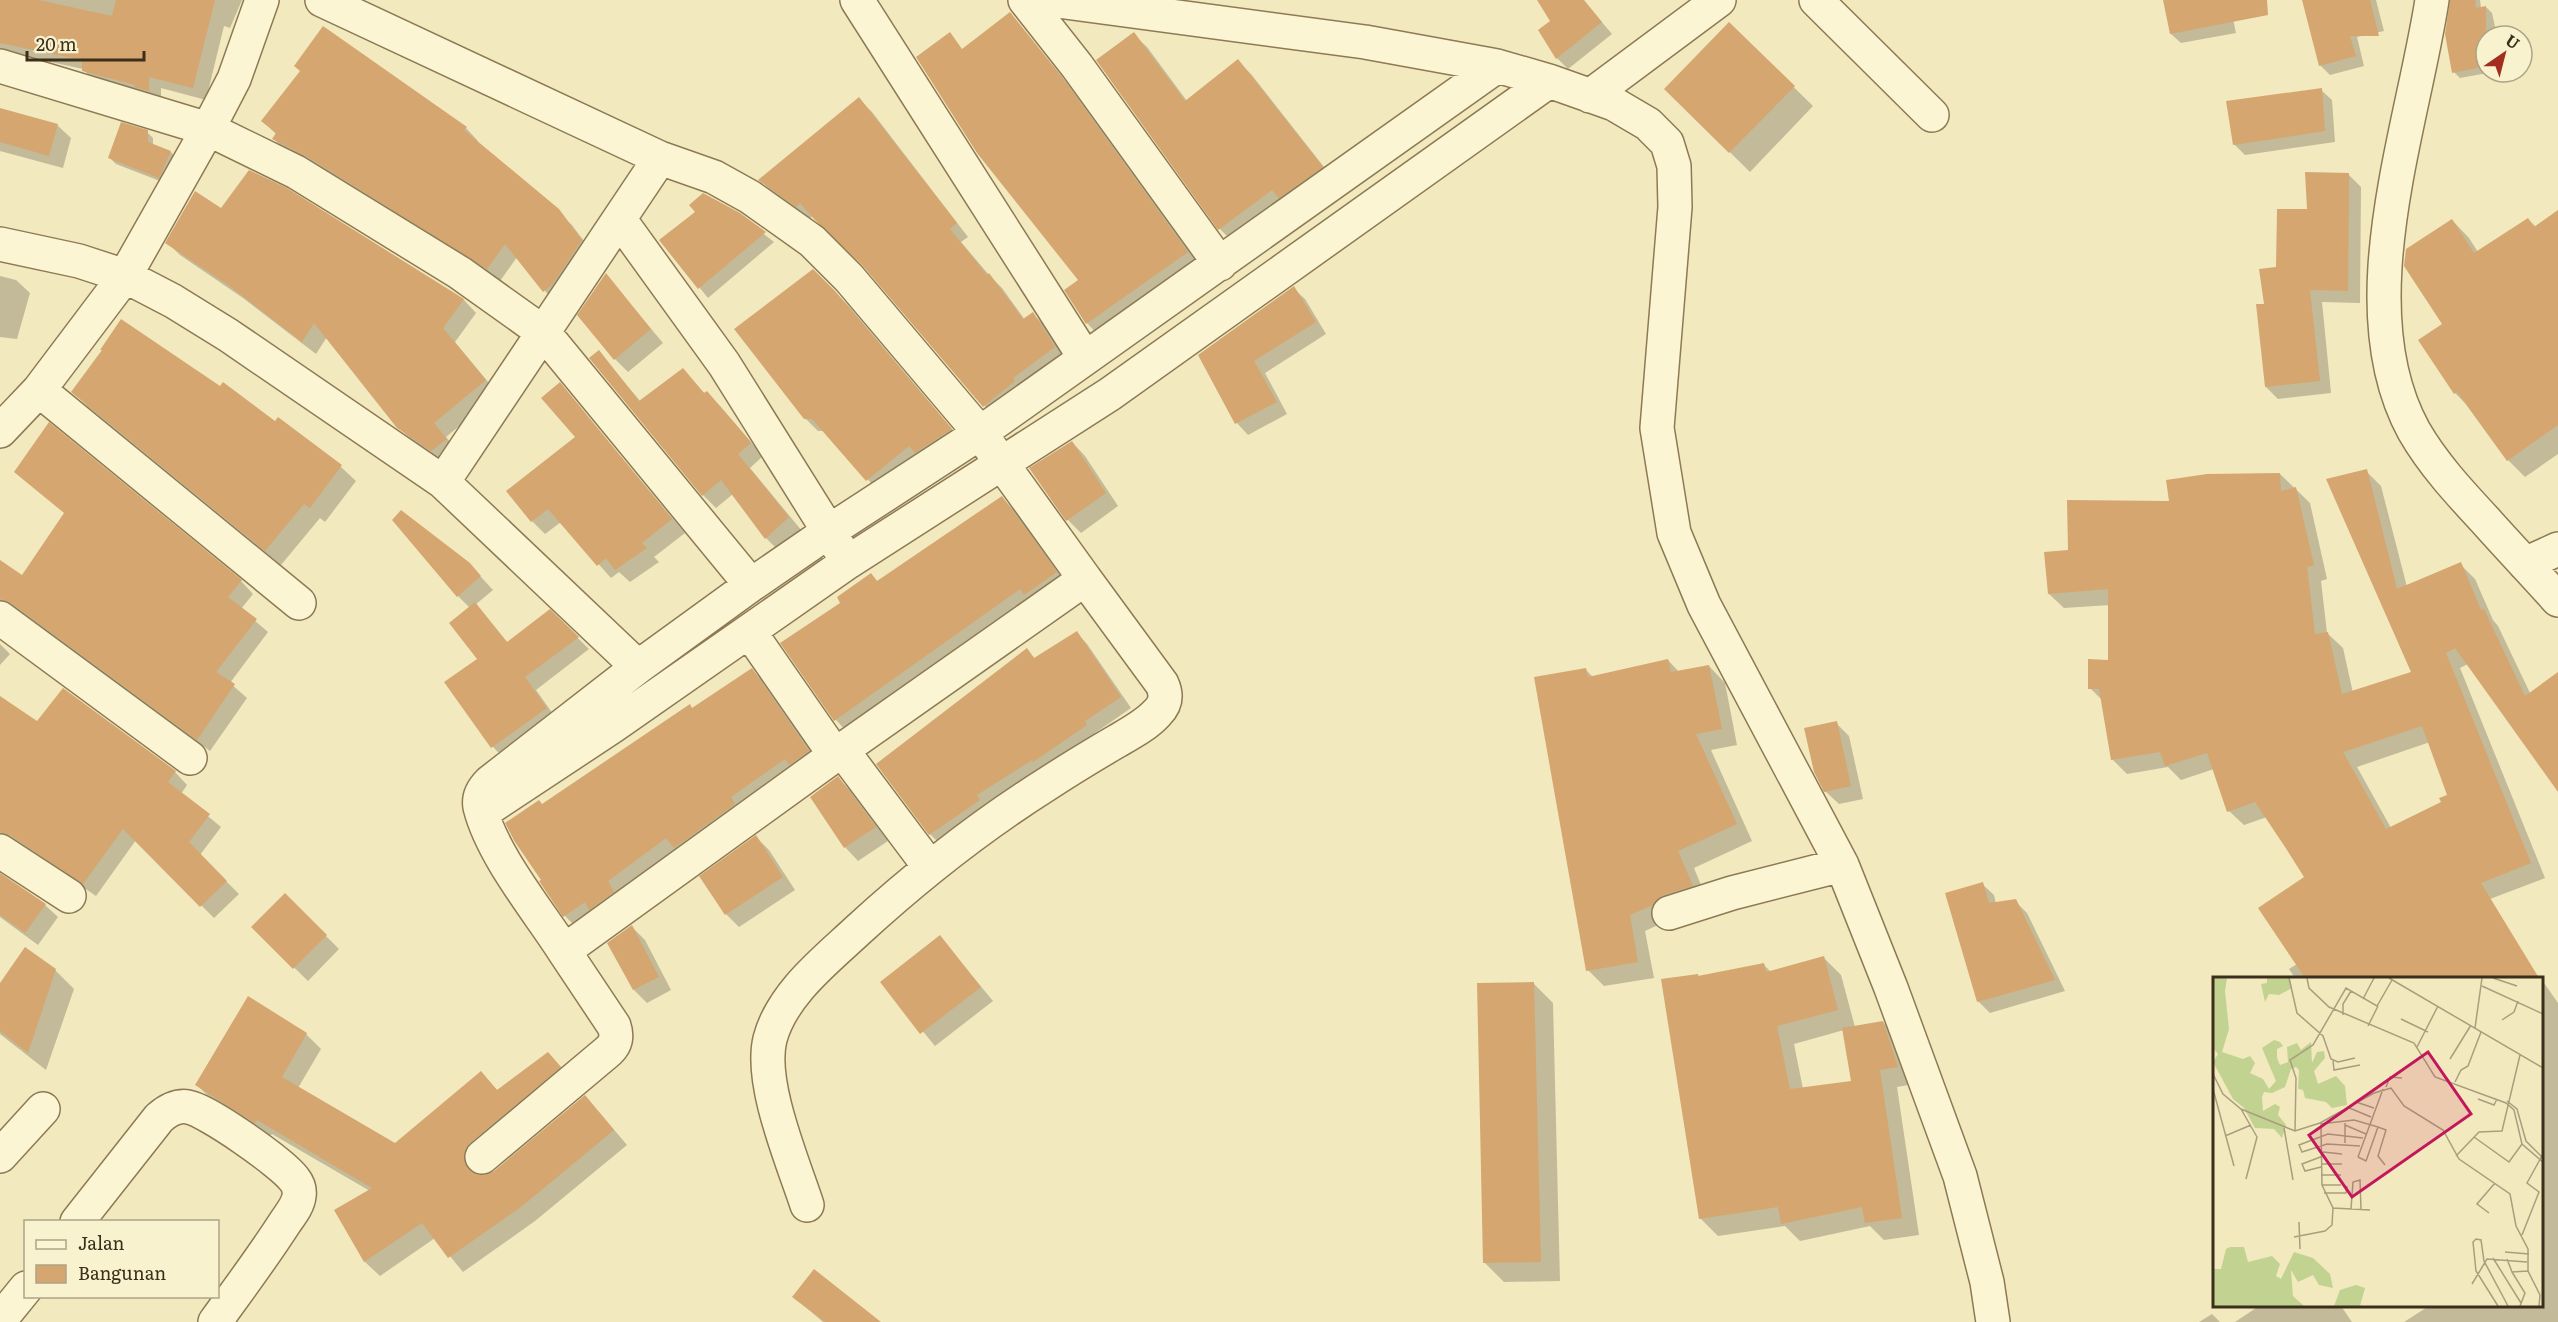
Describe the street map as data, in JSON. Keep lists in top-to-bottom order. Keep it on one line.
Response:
{"legend":["Jalan","Bangunan"],"scale_bar":"20 m","north":"top right"}
